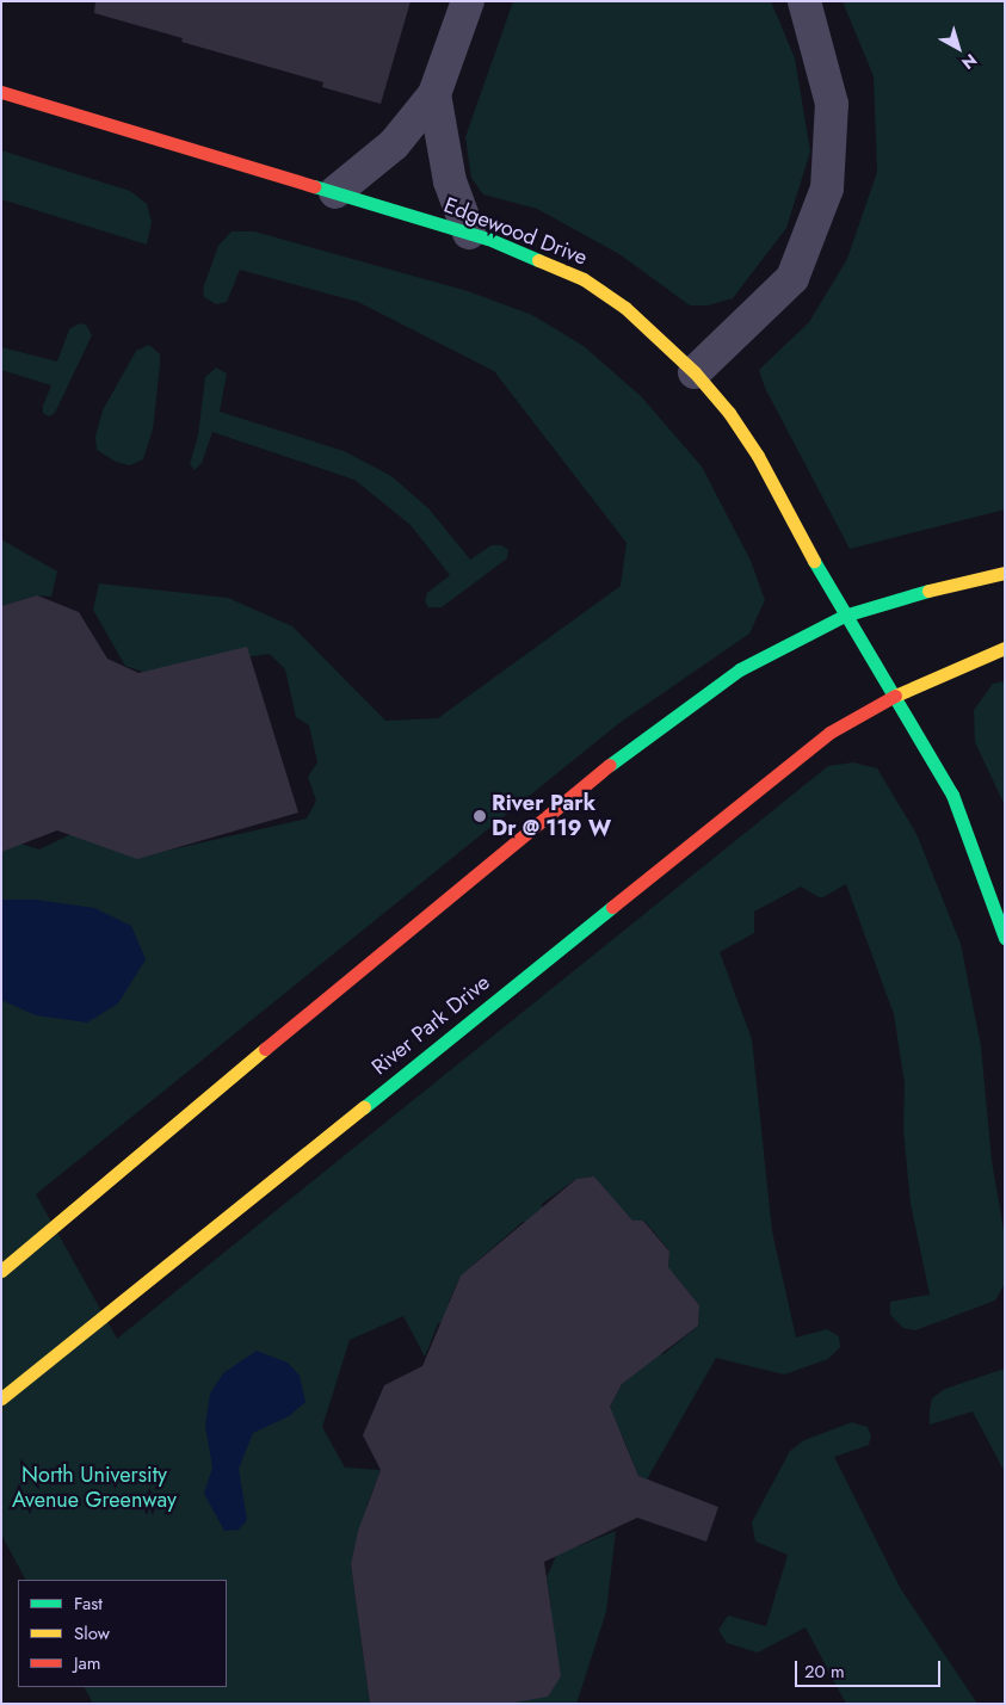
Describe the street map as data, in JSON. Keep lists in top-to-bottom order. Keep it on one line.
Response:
{"streets":{"street":["Edgewood Drive","River Park Drive"]},"crossings":[["Edgewood Drive","River Park Drive"]],"parks":["North University Avenue Greenway"],"places":["River Park Dr @ 119 W"],"legend":["Fast","Slow","Jam"],"scale_bar":"20 m","north":"bottom right"}
